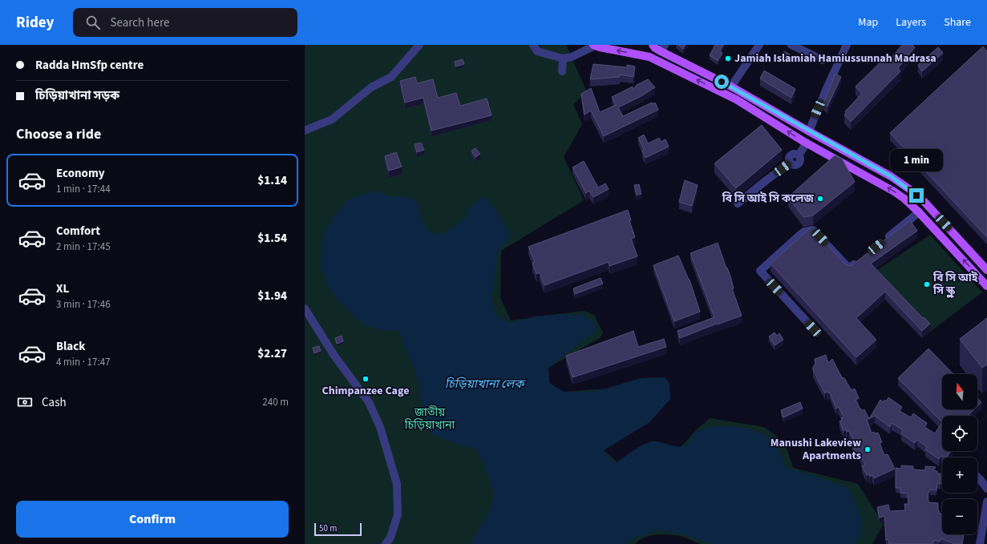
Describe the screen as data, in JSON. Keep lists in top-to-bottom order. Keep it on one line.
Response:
{"water":["চিড়িয়াখানা লেক"],"parks":["জাতীয় চিড়িয়াখানা"],"places":["Jamiah Islamiah Hamiussunnah Madrasa","বি সি আই সি কলেজ","বি সি আই সি স্কুল","Chimpanzee Cage","Manushi Lakeview Apartments"],"scale_bar":"50 m","north":"top","page":{"header":"Ridey","search":"Search here","nav":["Map","Layers","Share"],"banner":["Radda HmSfp centre","চিড়িয়াখানা সড়ক"],"heading":"Choose a ride","bubble":"1 min","list":[{"name":"Economy","note":"1 min · 17:44","value":"$1.14"},{"name":"Comfort","note":"2 min · 17:45","value":"$1.54"},{"name":"XL","note":"3 min · 17:46","value":"$1.94"},{"name":"Black","note":"4 min · 17:47","value":"$2.27"}],"map_buttons":["+","−"],"pay":["Cash","240 m"],"buttons":"Confirm","scale":"50 m"}}
